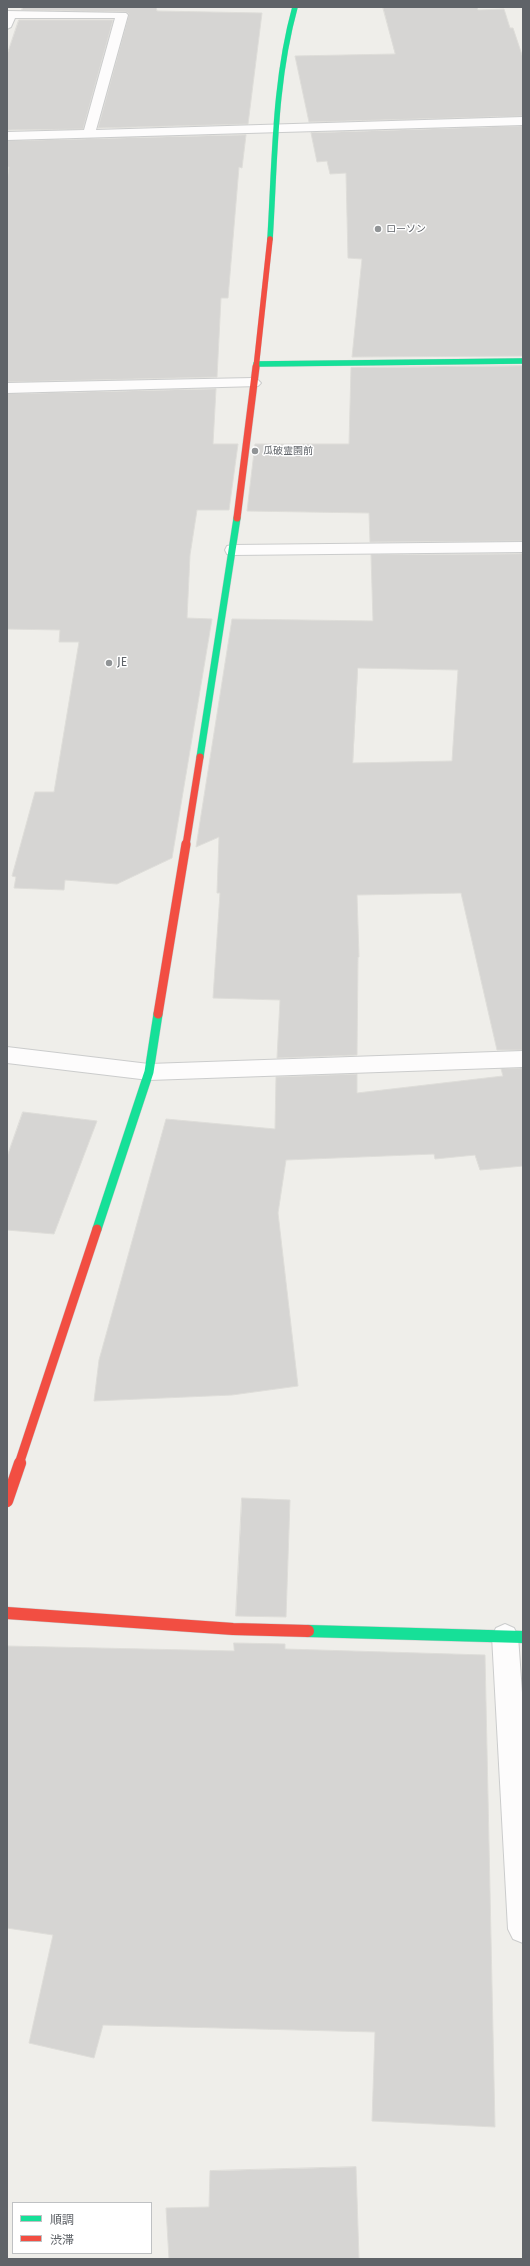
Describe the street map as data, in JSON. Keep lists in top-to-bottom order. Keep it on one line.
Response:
{"places":["ローソン","瓜破霊園前","JE"],"legend":["順調","渋滞"]}
